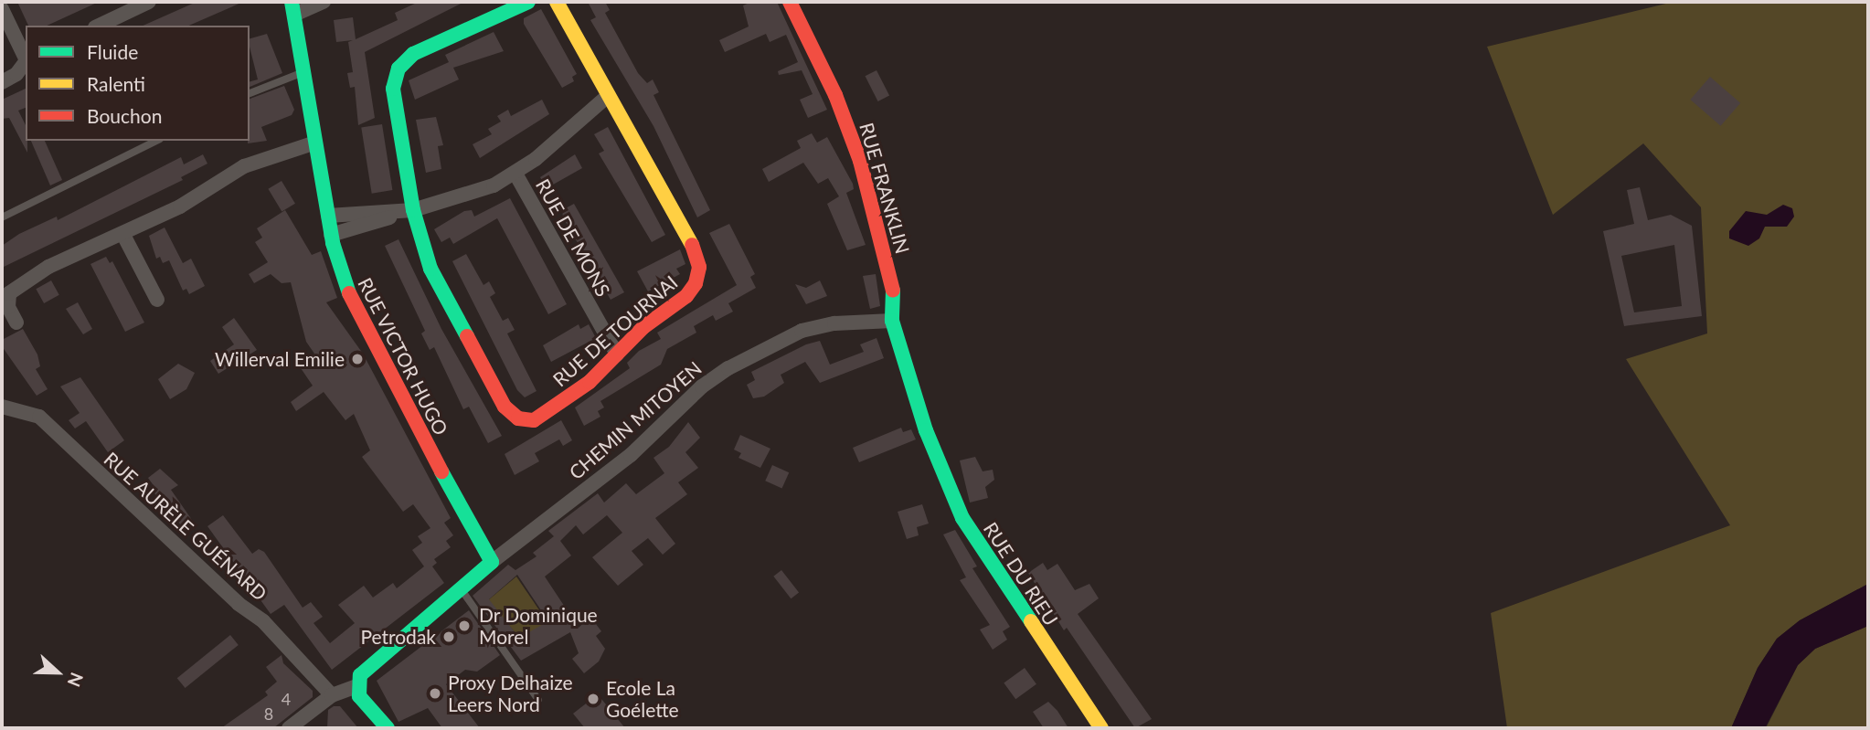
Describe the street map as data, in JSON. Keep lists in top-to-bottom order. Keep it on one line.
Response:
{"streets":{"street":["RUE FRANKLIN","RUE DE MONS","RUE DE TOURNAI","RUE VICTOR HUGO","CHEMIN MITOYEN","RUE AURÈLE GUÉNARD","RUE DU RIEU"]},"crossings":[["RUE FRANKLIN","CHEMIN MITOYEN"],["RUE FRANKLIN","RUE DU RIEU"],["RUE DE MONS","RUE DE TOURNAI"],["RUE VICTOR HUGO","CHEMIN MITOYEN"],["CHEMIN MITOYEN","RUE DU RIEU"]],"places":["Willerval Emilie","Dr Dominique Morel","Petrodak","Proxy Delhaize Leers Nord","Ecole La Goélette"],"house_numbers":["4","8"],"legend":["Fluide","Ralenti","Bouchon"],"north":"right"}
